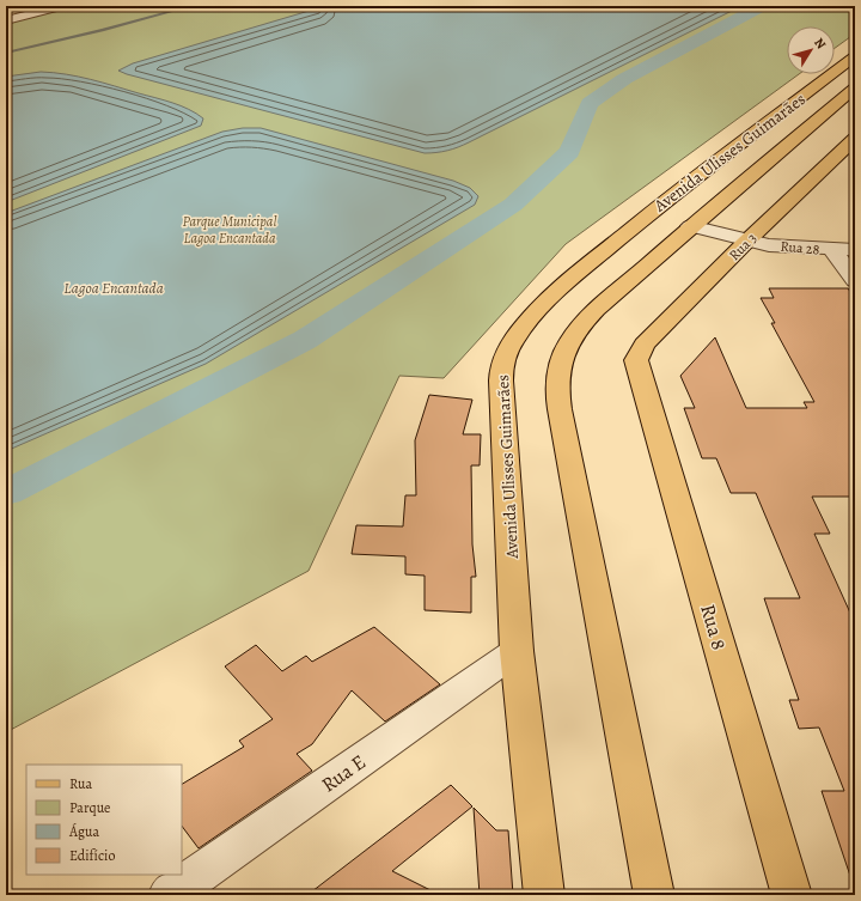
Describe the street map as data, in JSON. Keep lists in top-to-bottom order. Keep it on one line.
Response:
{"streets":{"main road":["Avenida Ulisses Guimarães","Rua 3","Rua 8"],"street":["Rua 28","Rua E"]},"crossings":[["Avenida Ulisses Guimarães","Rua 28"],["Avenida Ulisses Guimarães","Rua E"],["Rua 3","Rua 28"],["Rua 3","Rua 8"]],"water":["Lagoa Encantada"],"parks":["Parque Municipal Lagoa Encantada"],"legend":["Rua","Parque","Água","Edifício"],"north":"top right"}
